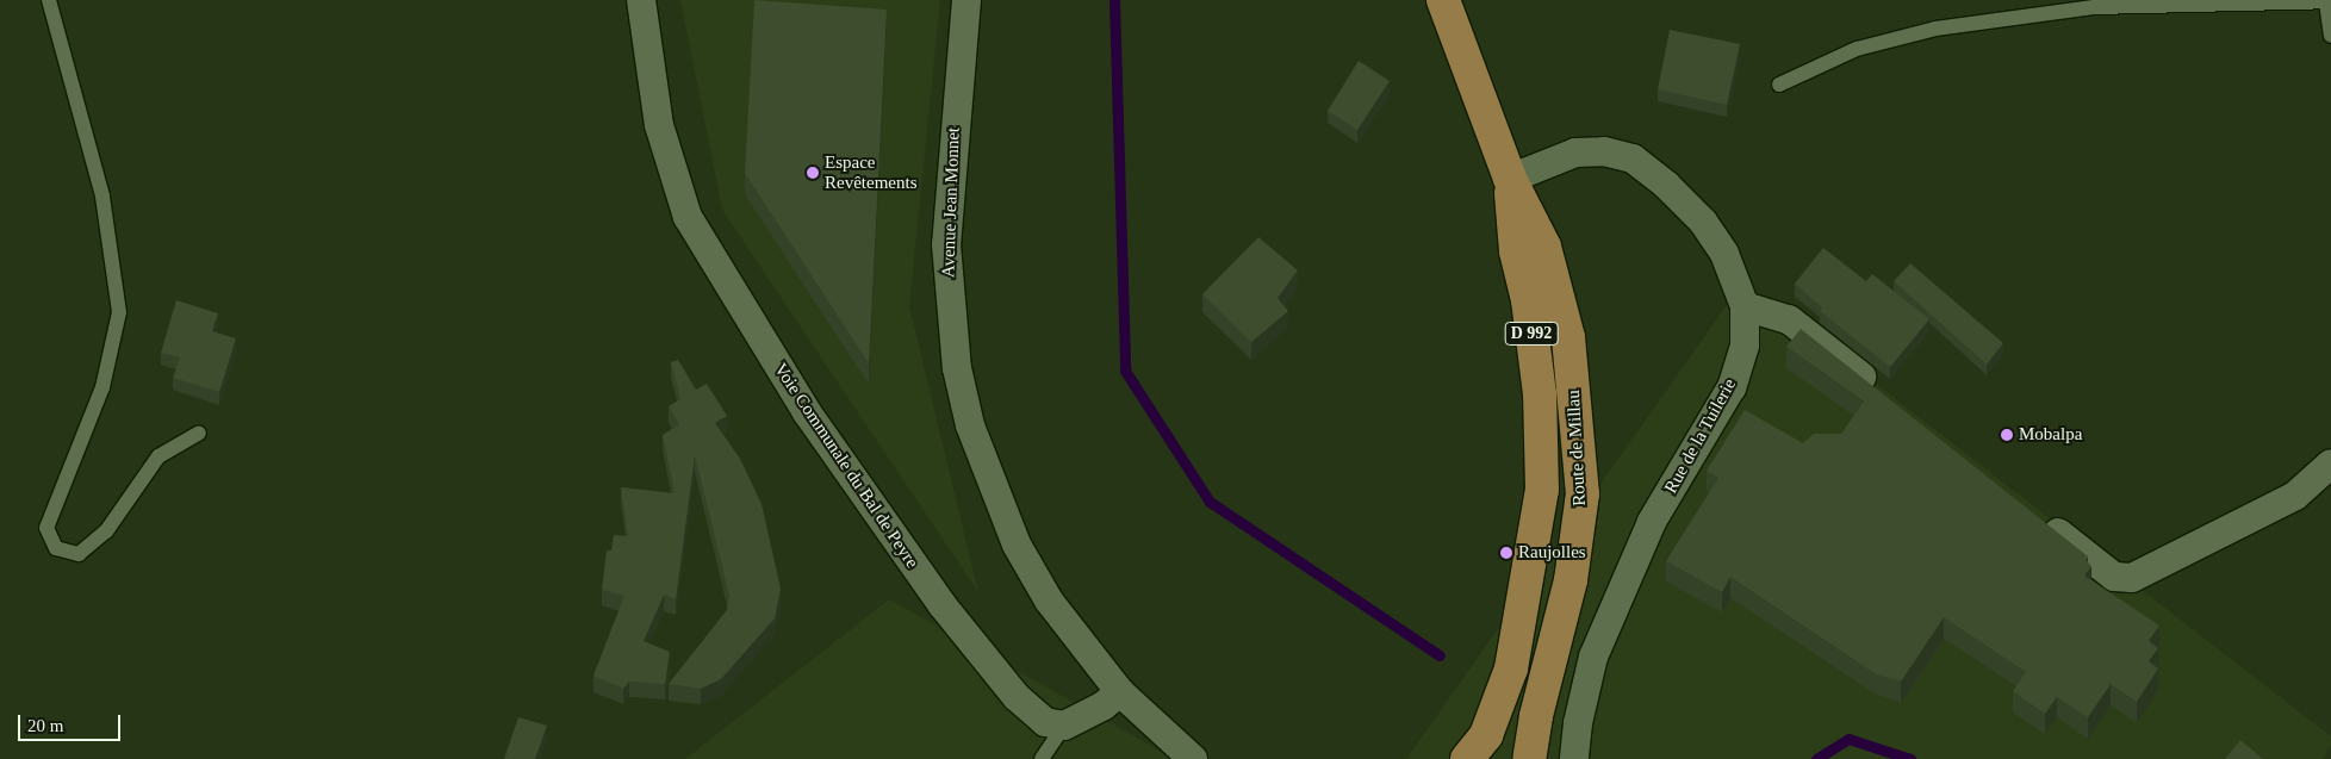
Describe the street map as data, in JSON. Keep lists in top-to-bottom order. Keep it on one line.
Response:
{"streets":{"main road":["D 992","Route de Millau"],"street":["Avenue Jean Monnet","Rue de la Tuilerie","Voie Communale du Bal de Peyre"]},"crossings":[["Rue de la Tuilerie","Route de Millau"]],"places":["Espace Revêtements","Mobalpa","Raujolles"],"scale_bar":"20 m"}
